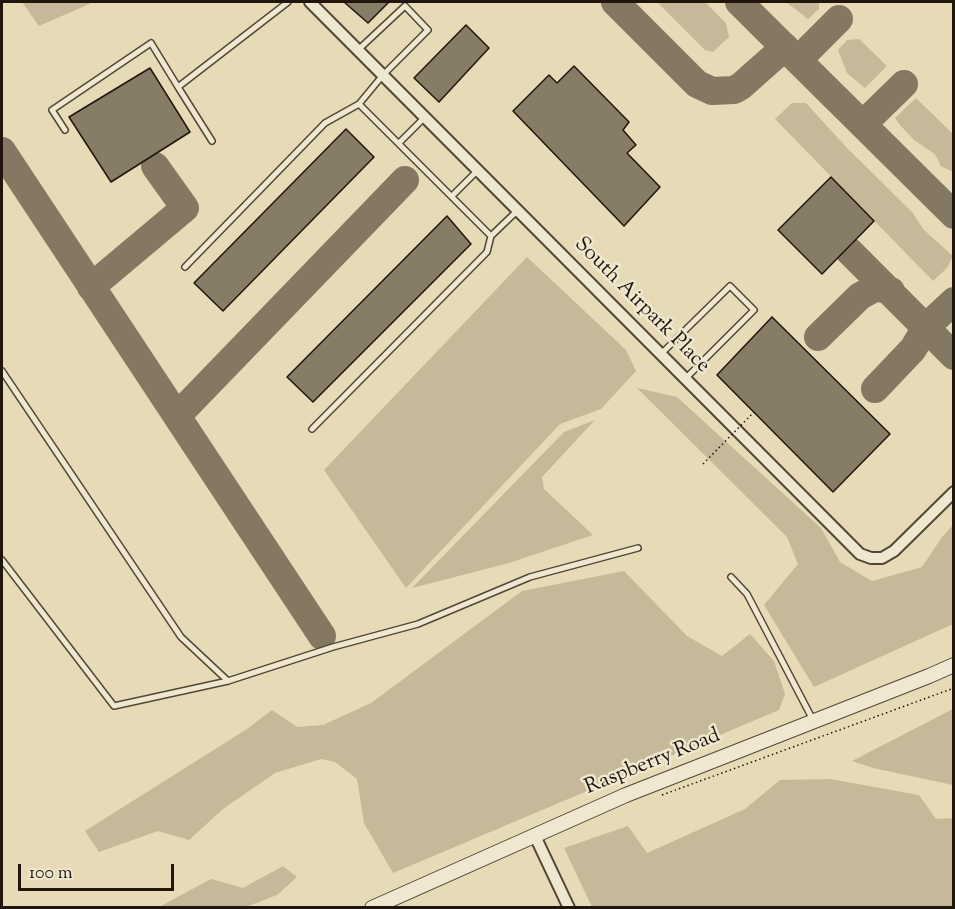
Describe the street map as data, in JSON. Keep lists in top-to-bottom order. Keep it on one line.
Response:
{"streets":{"street":["South Airpark Place","Raspberry Road"]},"scale_bar":"100 m"}
